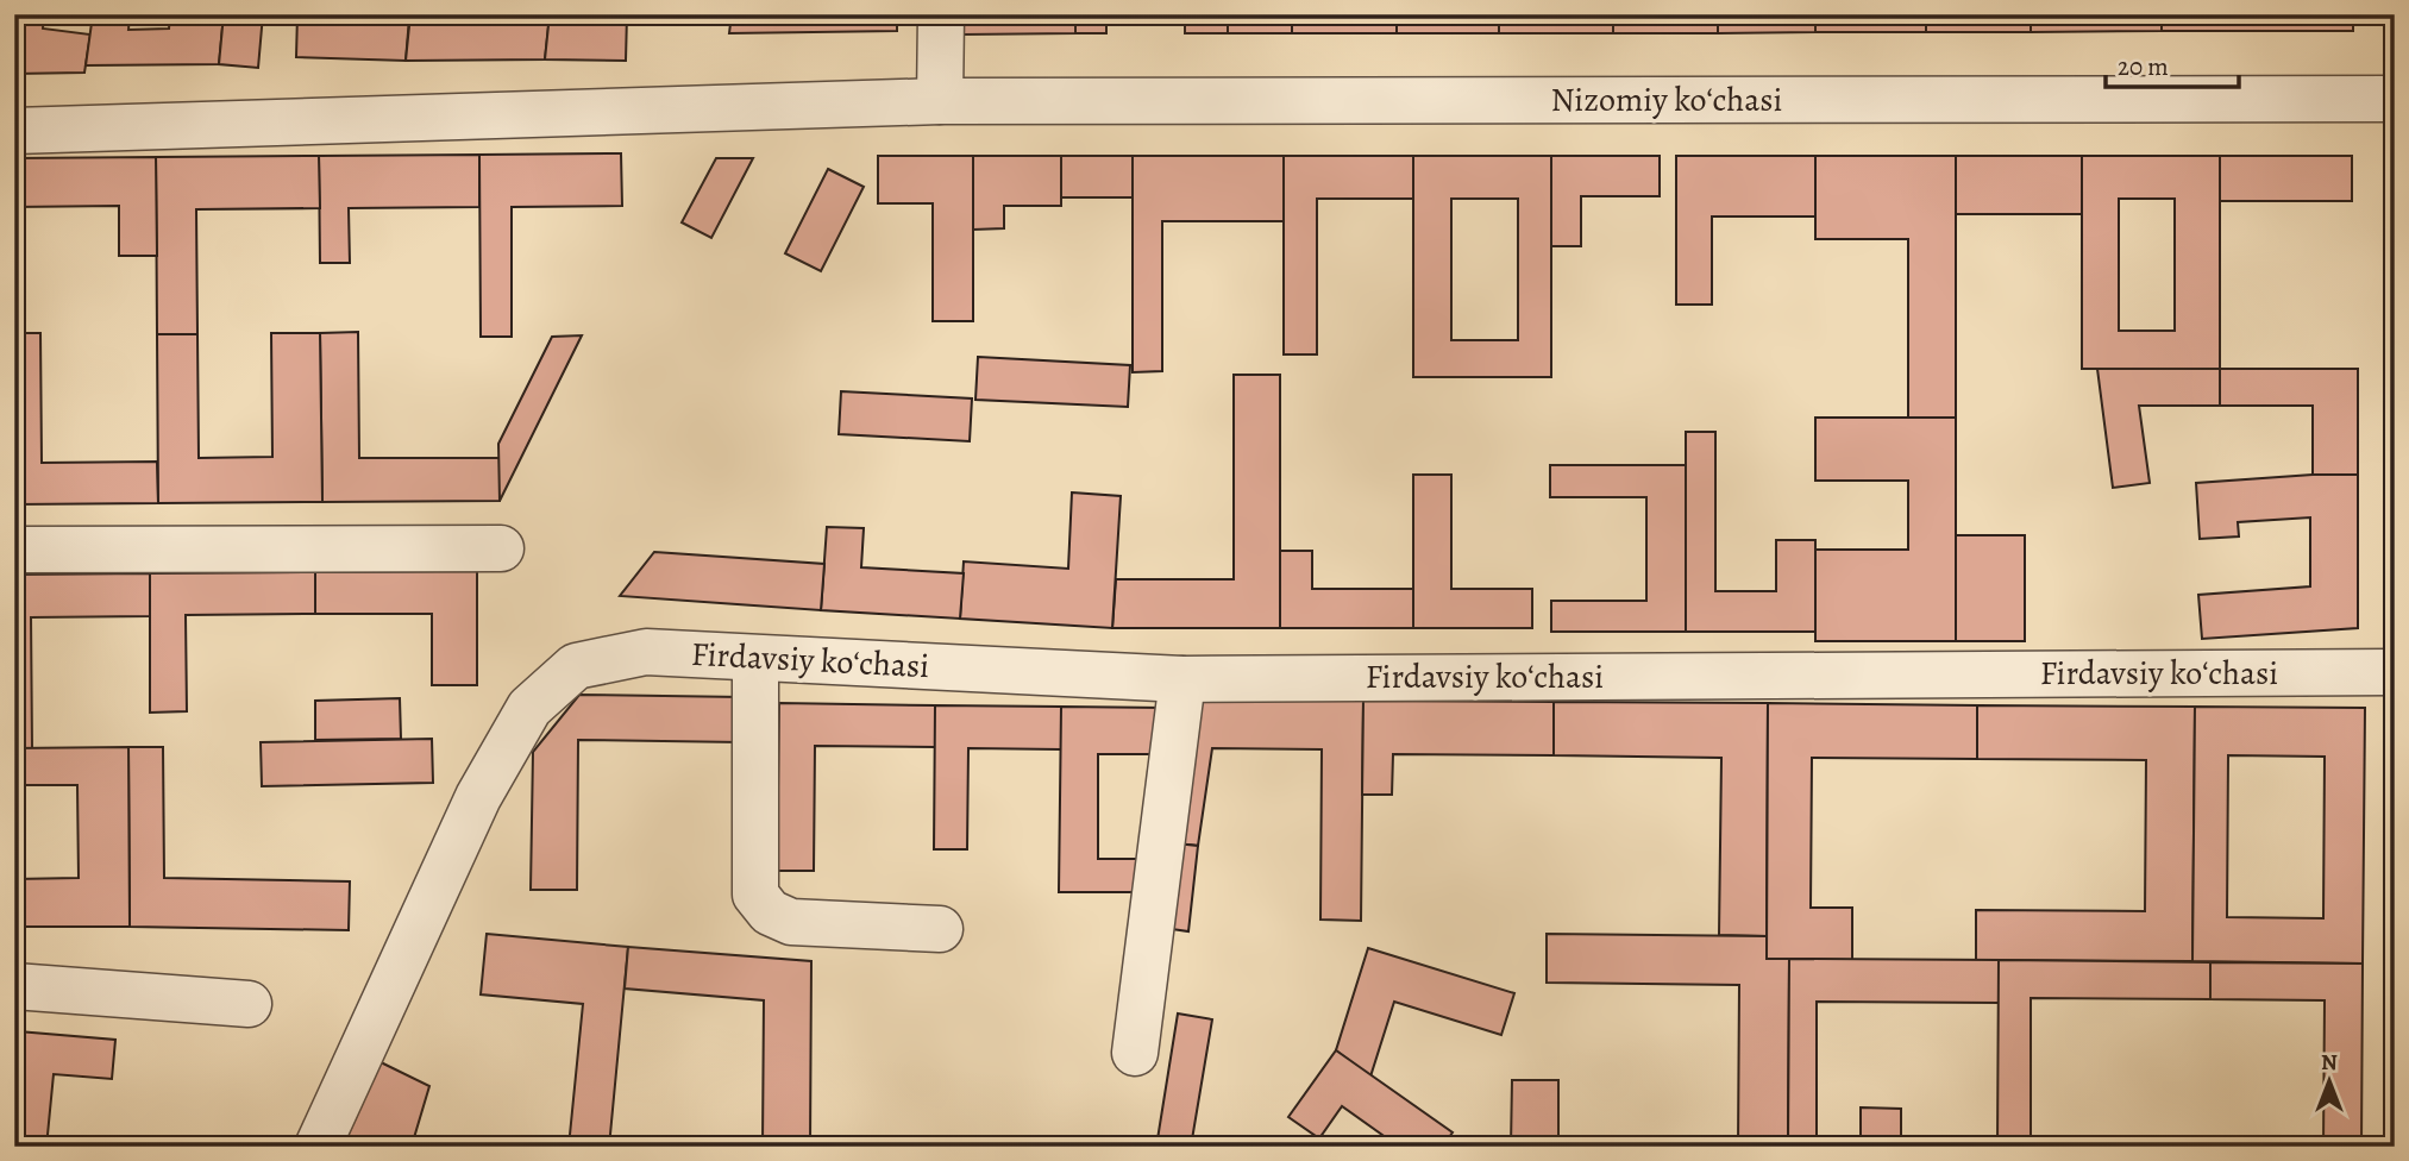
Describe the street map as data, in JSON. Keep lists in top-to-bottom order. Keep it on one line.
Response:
{"streets":{"street":["Nizomiy koʻchasi","Firdavsiy koʻchasi"]},"scale_bar":"20 m","north":"top"}
